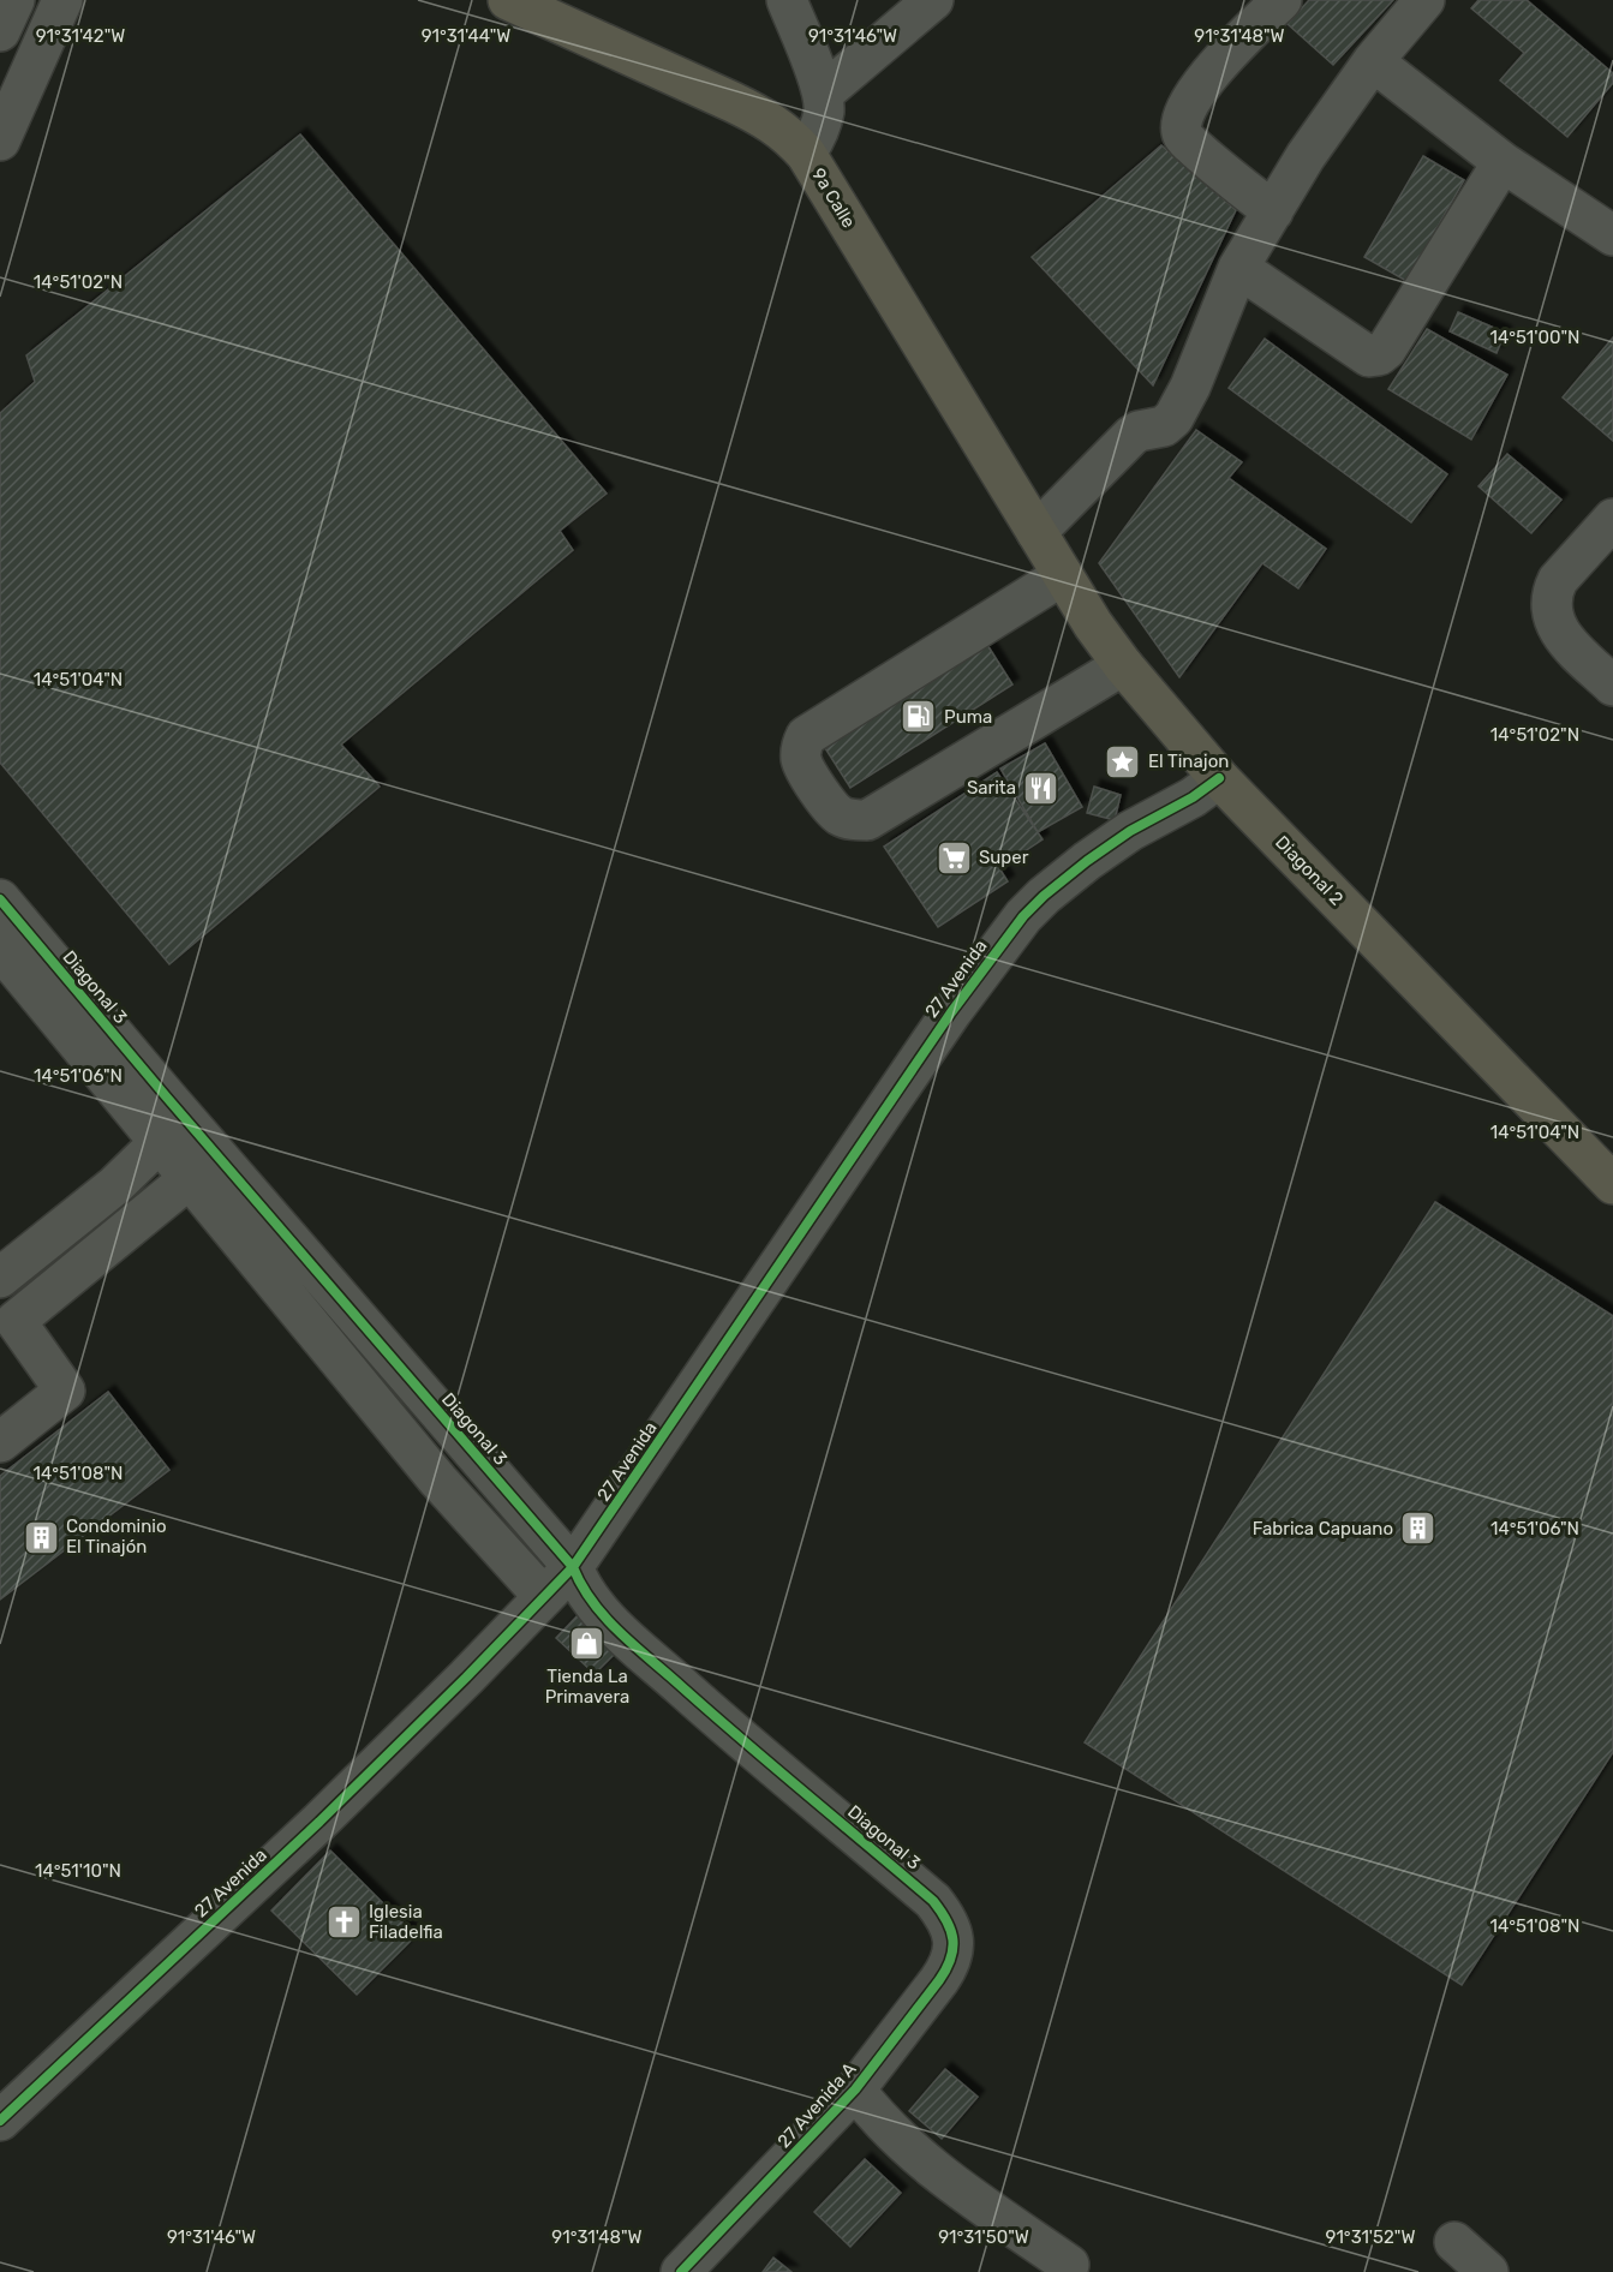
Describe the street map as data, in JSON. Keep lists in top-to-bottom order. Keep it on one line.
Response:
{"streets":{"main road":["9a Calle","Diagonal 2"],"street":["27 Avenida","Diagonal 3","27 Avenida A"]},"crossings":[["9a Calle","Diagonal 2"],["Diagonal 2","27 Avenida"],["27 Avenida","Diagonal 3"],["Diagonal 3","27 Avenida A"]],"places":{"fuel station":["Puma"],"place":["El Tinajon"],"restaurant":["Sarita"],"supermarket":["Super"],"building":["Fabrica Capuano","Condominio El Tinajón"],"shop":["Tienda La Primavera"],"church":["Iglesia Filadelfia"]},"coordinates":["91°31'42\"W","91°31'44\"W","91°31'46\"W","91°31'48\"W","14°51'02\"N","14°51'00\"N","14°51'04\"N","14°51'06\"N","14°51'08\"N","14°51'10\"N","91°31'50\"W","91°31'52\"W"]}
